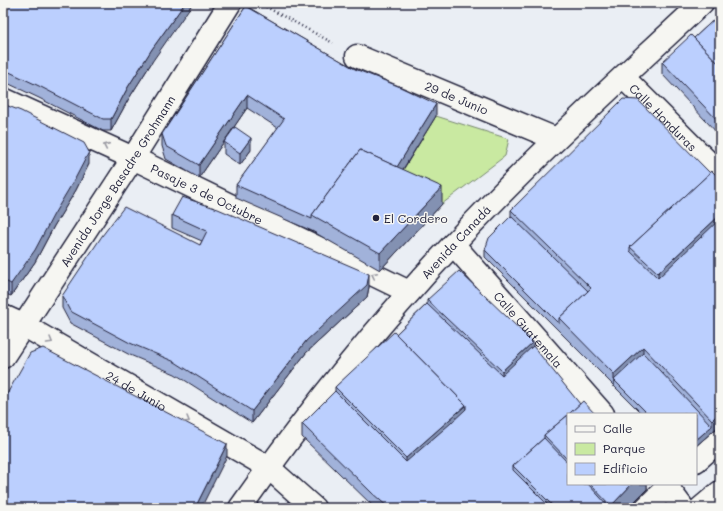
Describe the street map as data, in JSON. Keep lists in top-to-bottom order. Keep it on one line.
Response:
{"streets":{"street":["29 de Junio","Calle Honduras","Avenida Jorge Basadre Grohmann","Pasaje 3 de Octubre","Avenida Canadá","Calle Guatemala","24 de Junio"]},"crossings":[["29 de Junio","Avenida Canadá"],["Calle Honduras","Avenida Canadá"],["Avenida Jorge Basadre Grohmann","Pasaje 3 de Octubre"],["Avenida Jorge Basadre Grohmann","24 de Junio"],["Pasaje 3 de Octubre","Avenida Canadá"],["Avenida Canadá","Calle Guatemala"],["Avenida Canadá","24 de Junio"]],"one_way":["Pasaje 3 de Octubre","24 de Junio"],"places":["El Cordero"],"legend":["Calle","Parque","Edificio"]}
